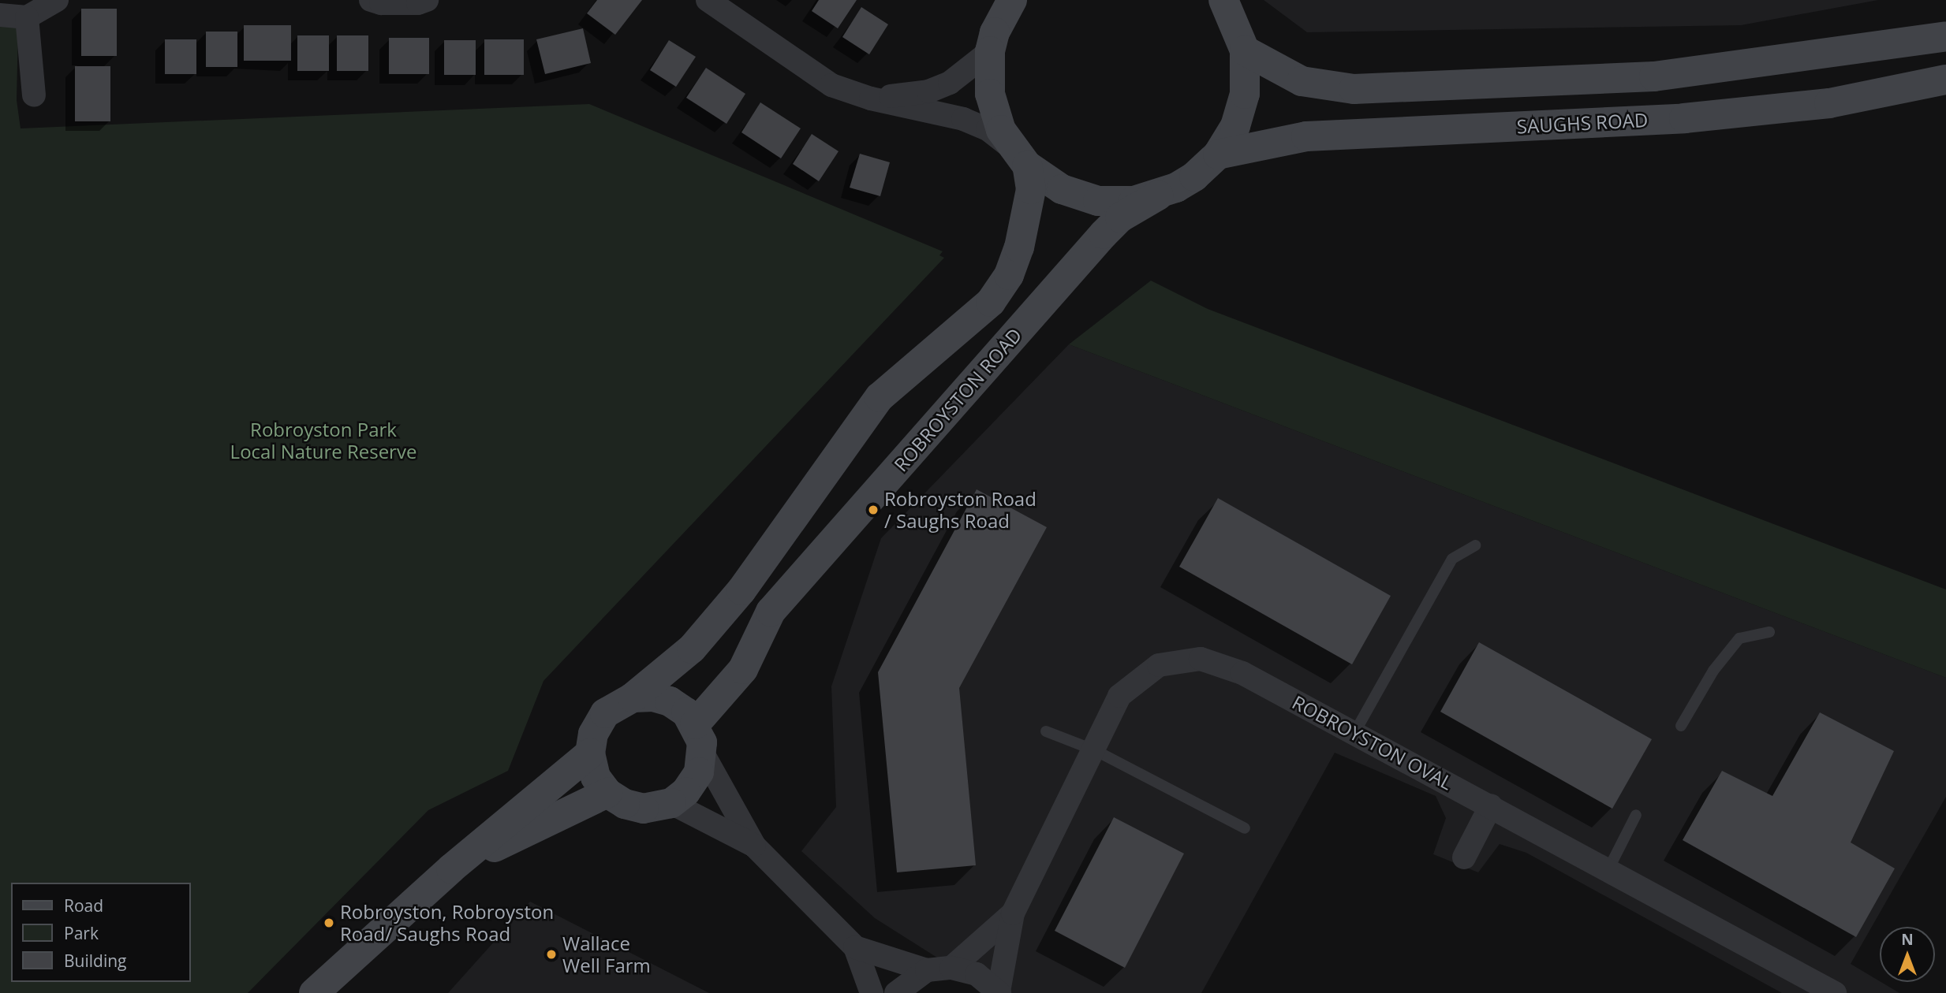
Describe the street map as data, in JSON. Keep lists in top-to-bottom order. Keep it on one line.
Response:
{"streets":{"main road":["SAUGHS ROAD","ROBROYSTON ROAD"],"street":["ROBROYSTON OVAL"]},"parks":["Robroyston Park Local Nature Reserve"],"places":["Robroyston Road / Saughs Road","Robroyston, Robroyston Road/ Saughs Road","Wallace Well Farm"],"legend":["Road","Park","Building"],"north":"top"}
